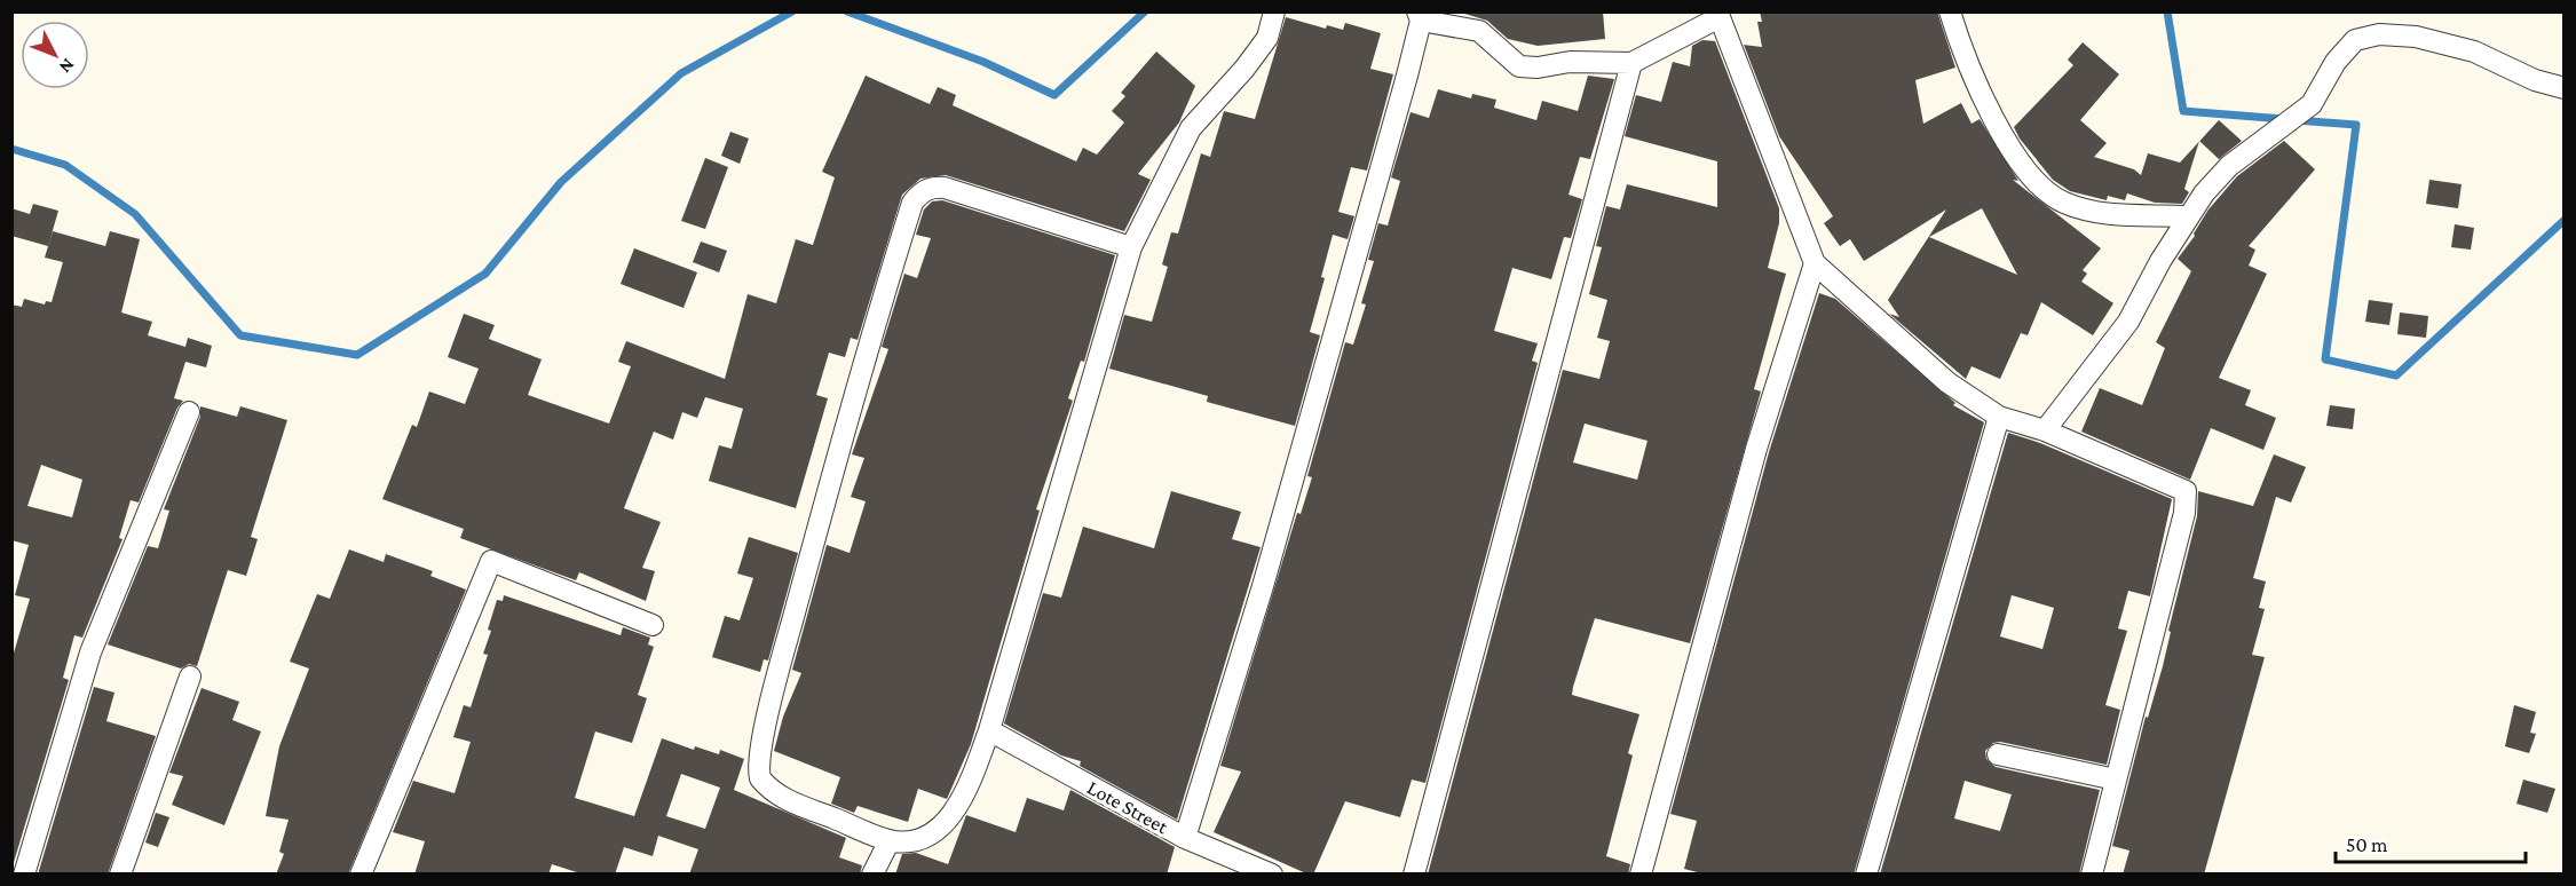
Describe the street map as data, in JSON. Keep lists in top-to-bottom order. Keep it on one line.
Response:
{"streets":{"street":["Lote Street"]},"scale_bar":"50 m","north":"bottom right"}
